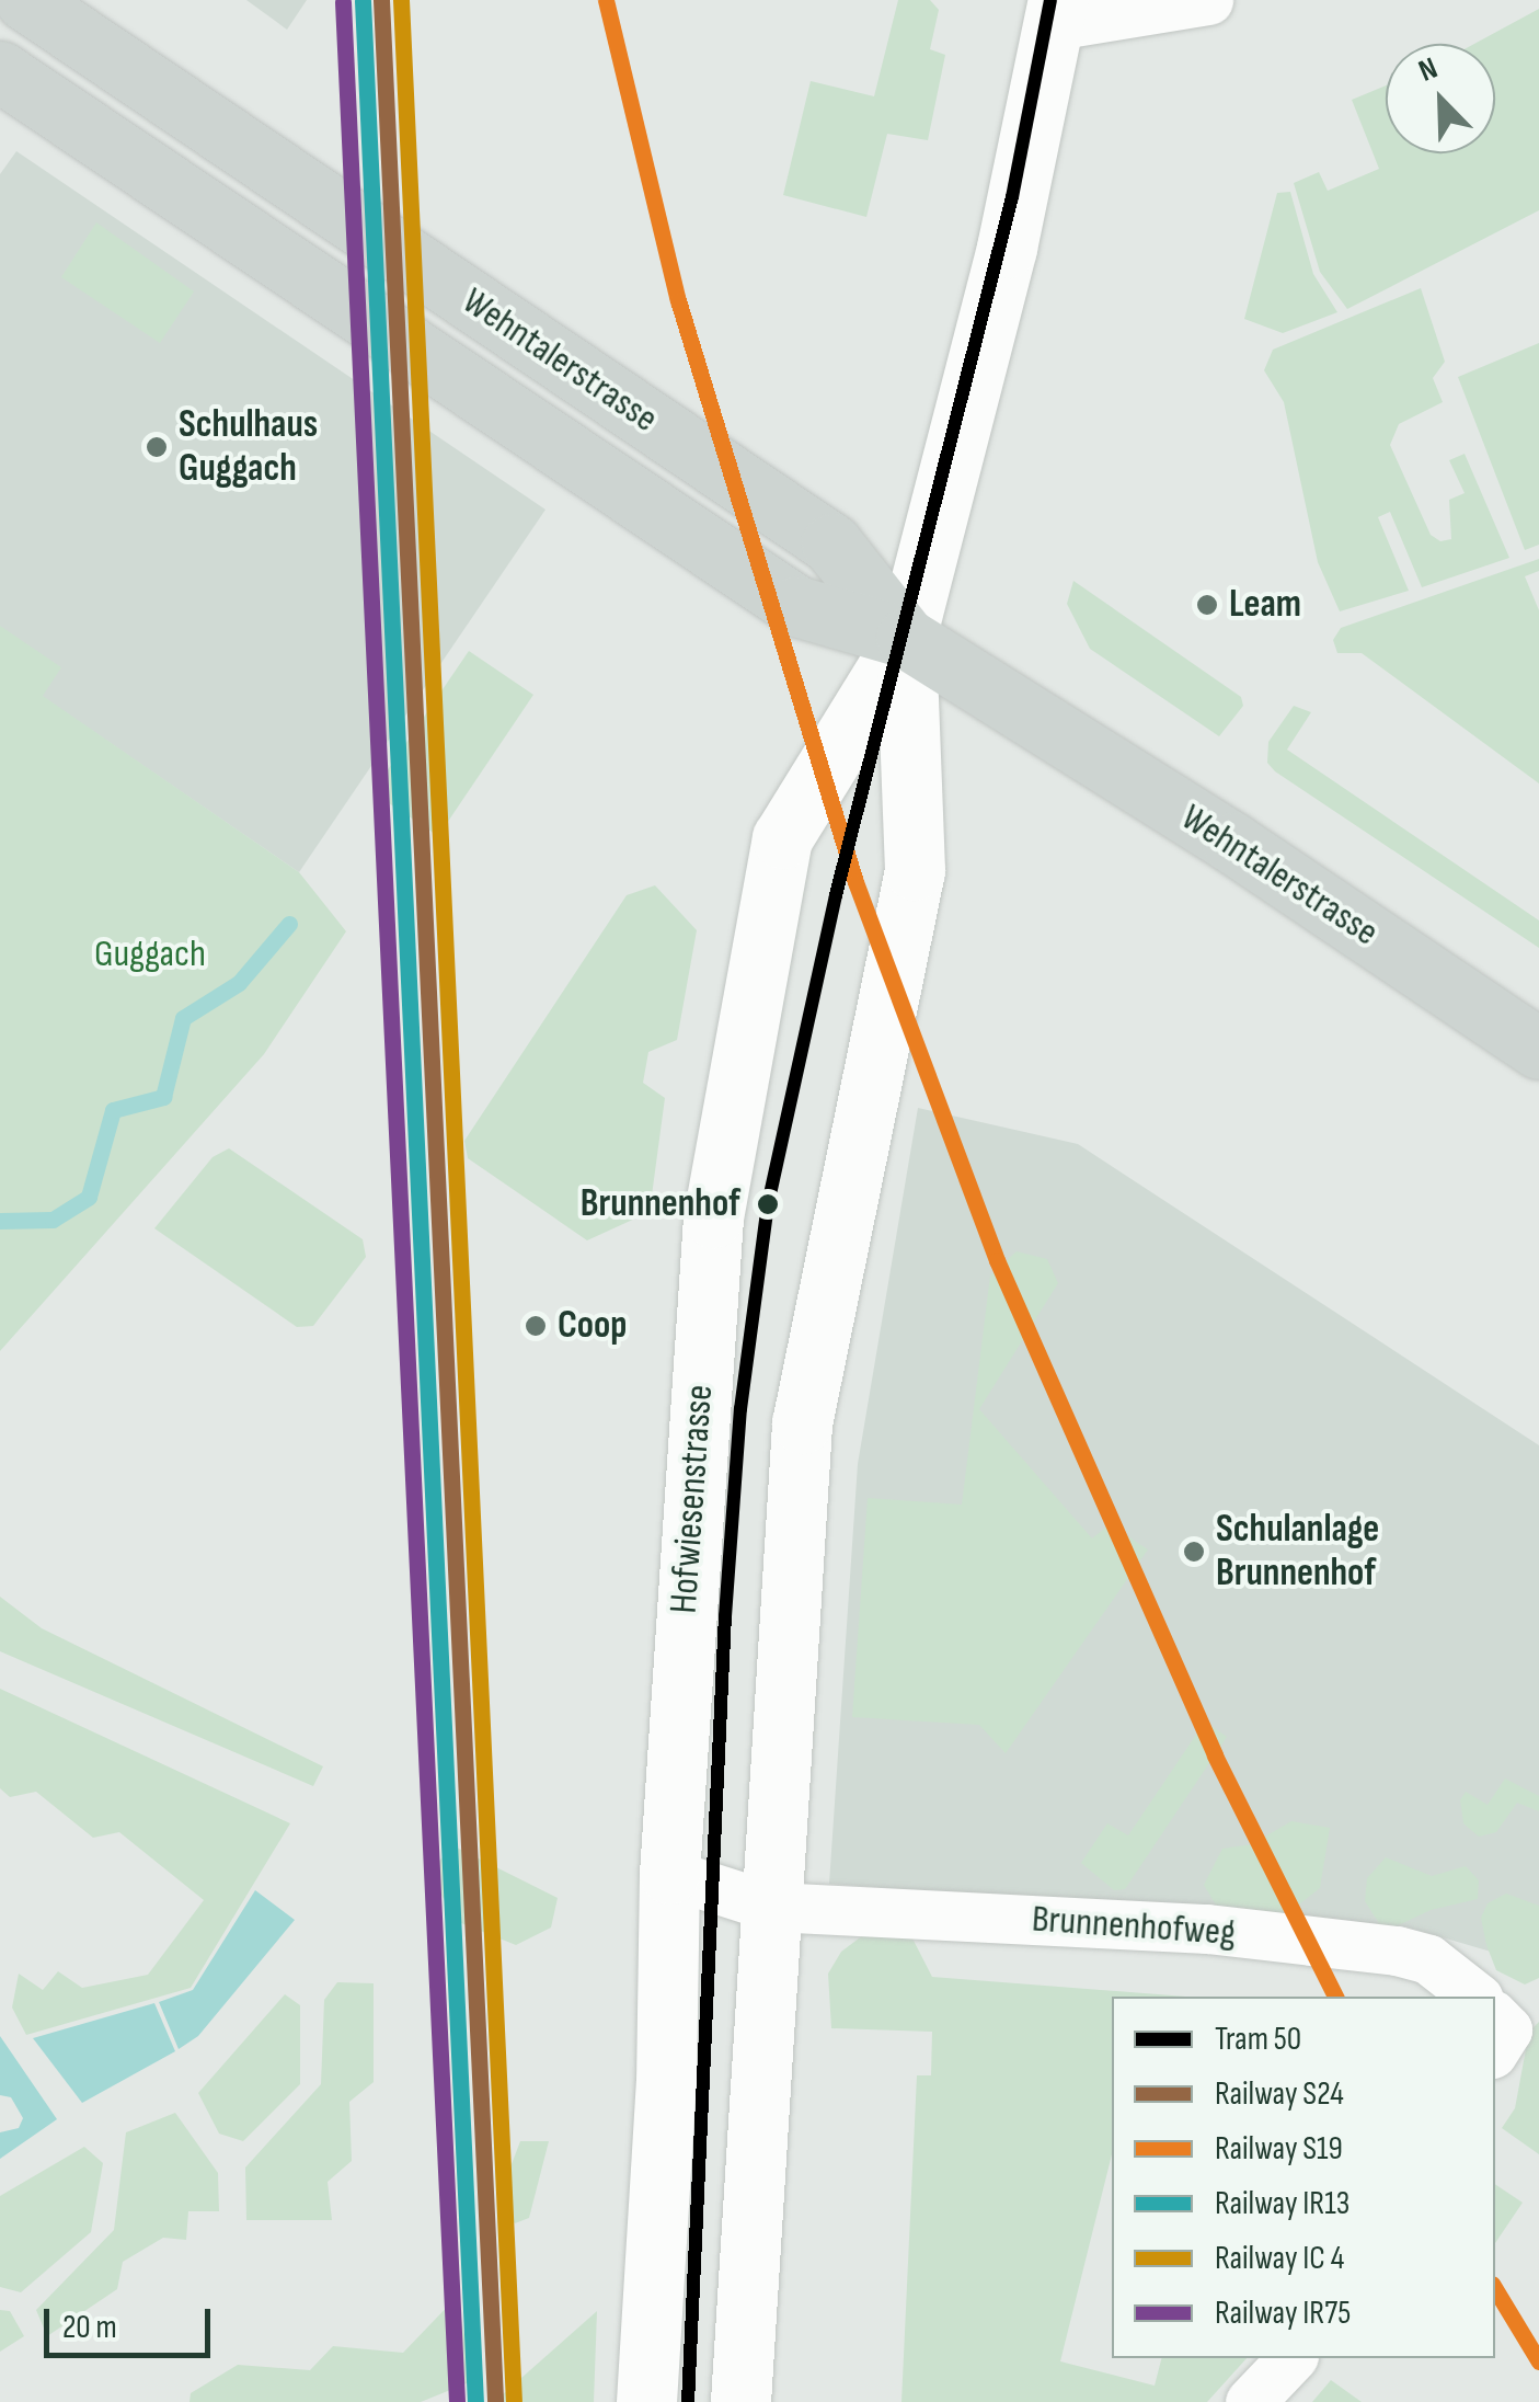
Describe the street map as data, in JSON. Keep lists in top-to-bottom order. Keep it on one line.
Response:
{"streets":{"main road":["Wehntalerstrasse"],"street":["Hofwiesenstrasse","Brunnenhofweg"]},"crossings":[["Wehntalerstrasse","Hofwiesenstrasse"],["Hofwiesenstrasse","Brunnenhofweg"]],"parks":["Guggach"],"places":["Schulhaus Guggach","Leam","Brunnenhof","Coop","Schulanlage Brunnenhof"],"lines":["tram line 50","rail line S24","rail line S19","rail line IR13","rail line IR75"],"legend":["Tram 50","Railway S24","Railway S19","Railway IR13","Railway IC 4","Railway IR75"],"scale_bar":"20 m","north":"top left"}
